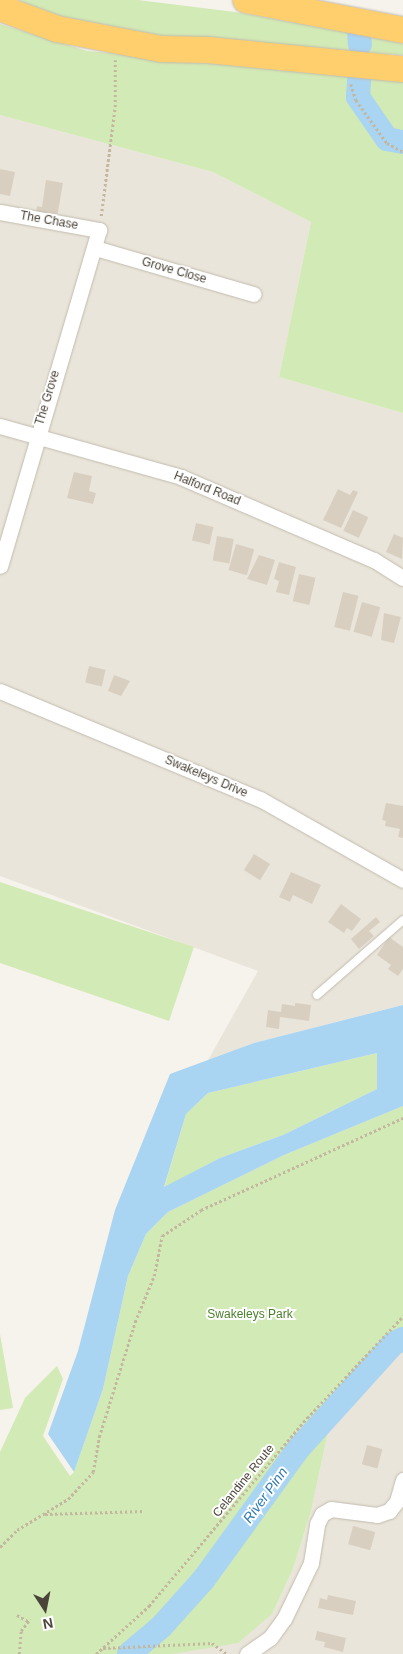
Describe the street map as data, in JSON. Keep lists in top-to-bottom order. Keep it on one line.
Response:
{"streets":{"street":["The Chase","Grove Close","The Grove","Halford Road","Swakeleys Drive"],"path":["Celandine Route"]},"crossings":[["The Chase","The Grove"],["Grove Close","The Grove"],["The Grove","Halford Road"]],"water":["River Pinn"],"parks":["Swakeleys Park"],"north":"bottom"}
